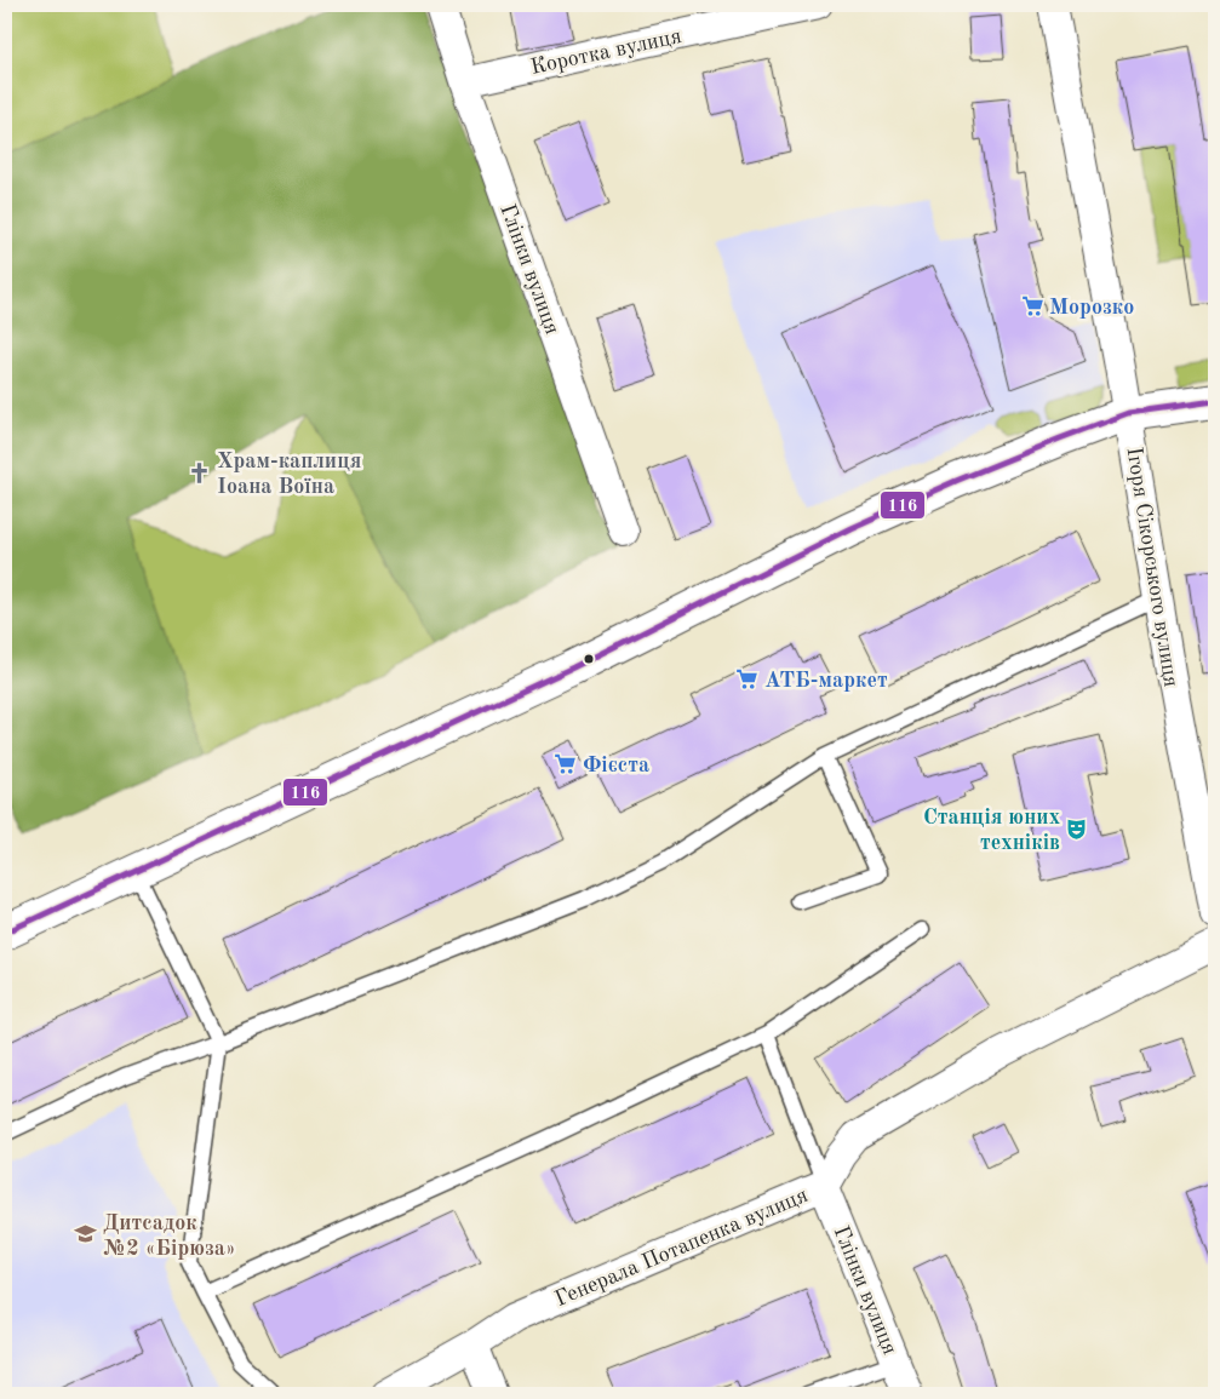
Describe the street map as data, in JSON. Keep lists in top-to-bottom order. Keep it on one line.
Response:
{"streets":{"street":["Коротка вулиця","Глінки вулиця","Ігоря Сікорського вулиця","Генерала Потапенка вулиця"]},"crossings":[["Коротка вулиця","Глінки вулиця"],["Глінки вулиця","Генерала Потапенка вулиця"]],"places":{"supermarket":["Морозко","АТБ-маркет","Фієста"],"church":["Храм-каплиця Іоана Воїна"],"theatre":["Станція юних техніків"],"school or university":["Дитсадок №2 «Бірюза»"]},"lines":["transit line 116"]}
